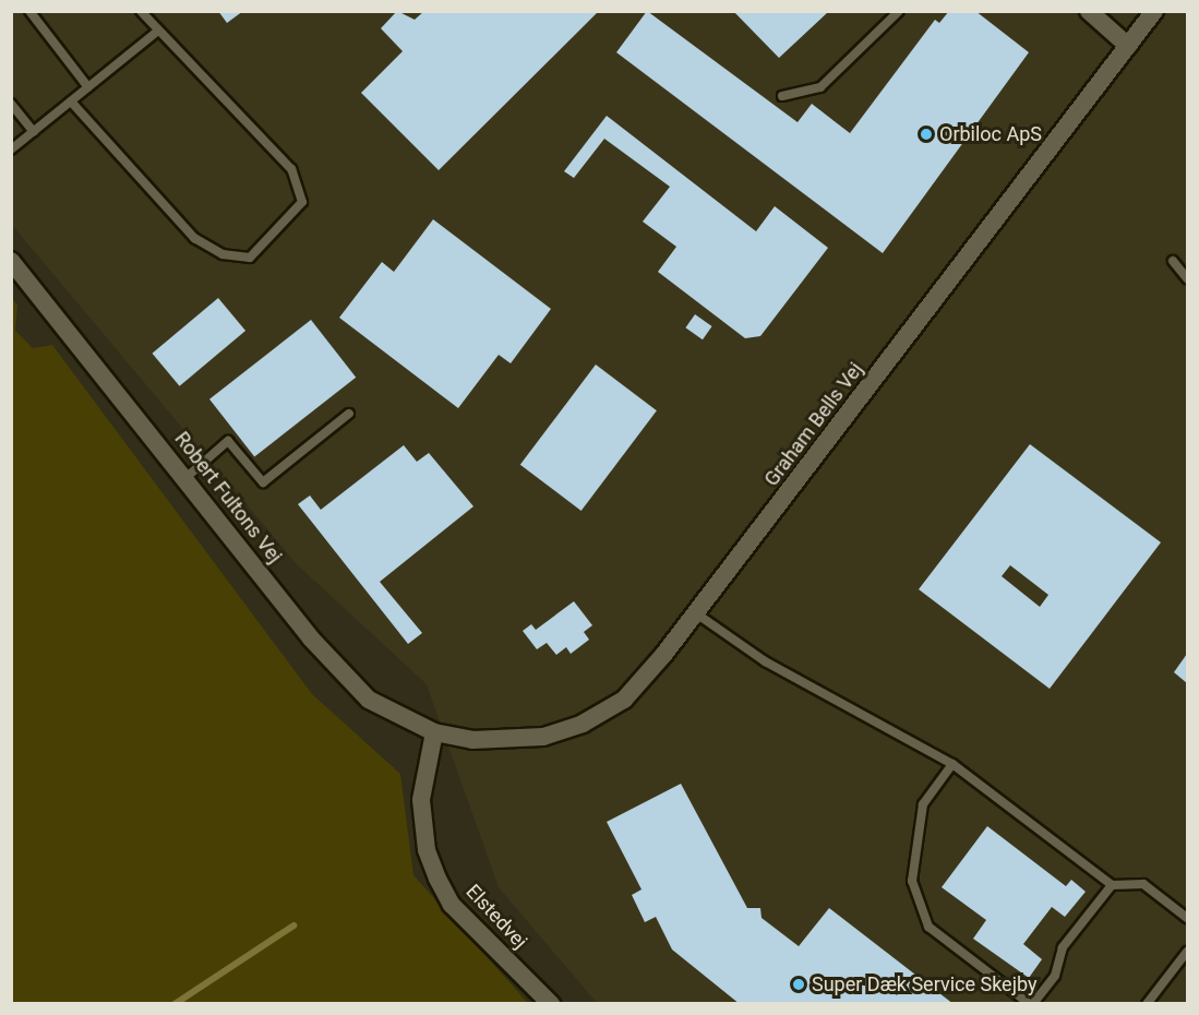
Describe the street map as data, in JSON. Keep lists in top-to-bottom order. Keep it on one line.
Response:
{"streets":{"street":["Graham Bells Vej","Robert Fultons Vej","Elstedvej"]},"crossings":[["Graham Bells Vej","Robert Fultons Vej"],["Graham Bells Vej","Elstedvej"],["Robert Fultons Vej","Elstedvej"]],"places":["Orbiloc ApS","Super Dæk Service Skejby"]}
